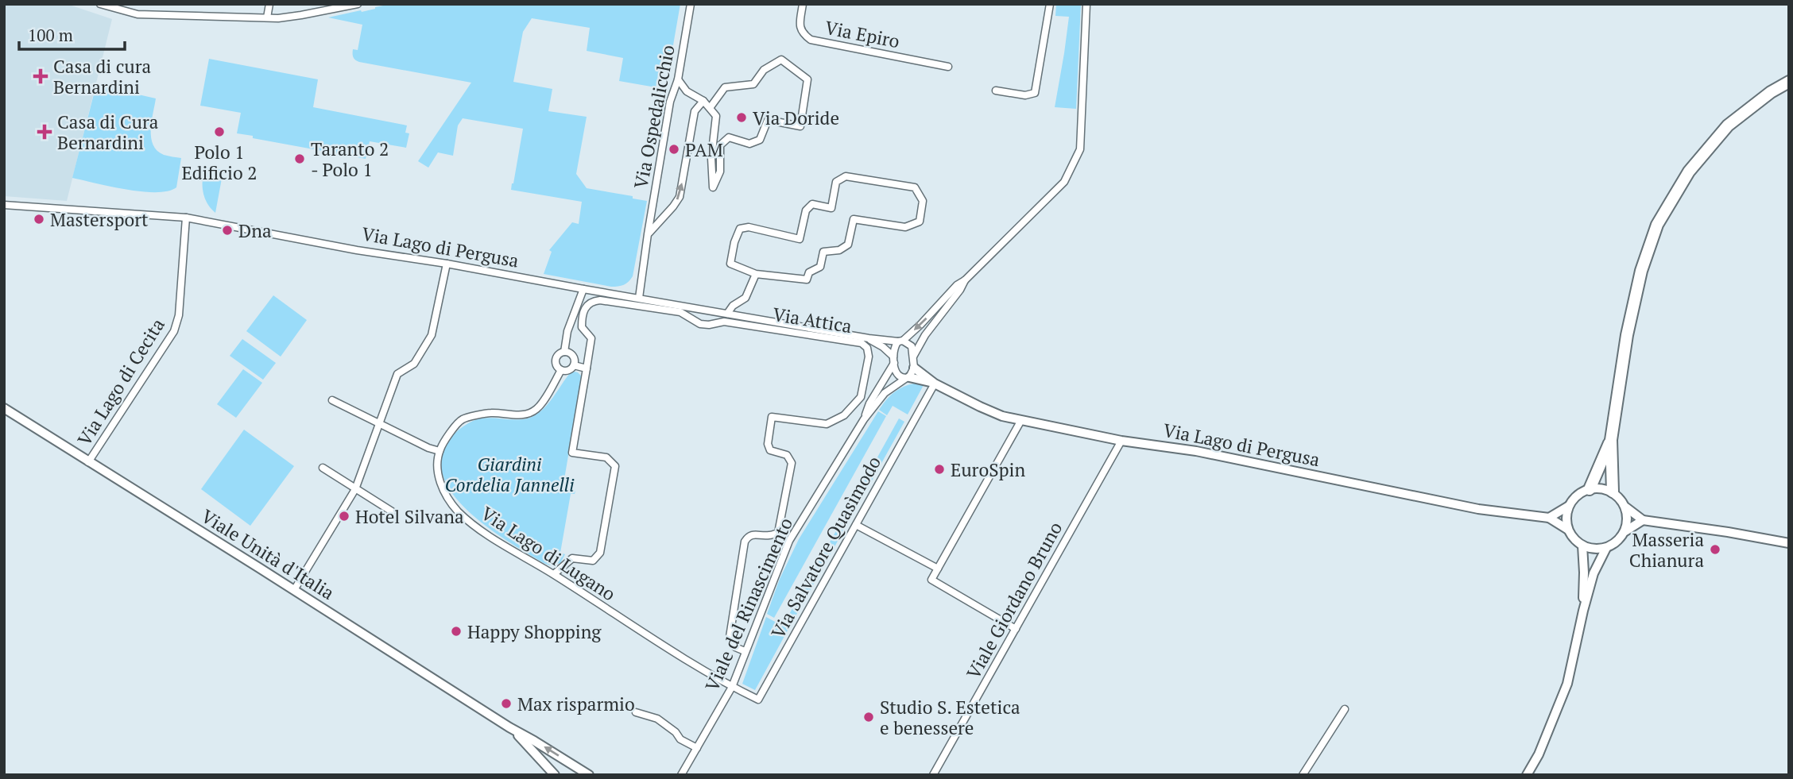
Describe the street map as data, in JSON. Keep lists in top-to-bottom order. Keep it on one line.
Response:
{"streets":{"street":["Via Epiro","Via Ospedalicchio","Via Lago di Pergusa","Via Attica","Via Lago di Cecita","Via Salvatore Quasìmodo","Via Lago di Lugano","Viale Unità d'Italia","Viale Giordano Bruno","Viale del Rinascimento"]},"crossings":[["Via Ospedalicchio","Via Lago di Pergusa"],["Via Lago di Pergusa","Via Lago di Cecita"],["Via Lago di Pergusa","Via Salvatore Quasìmodo"],["Via Lago di Pergusa","Viale Giordano Bruno"],["Via Attica","Viale del Rinascimento"],["Via Lago di Cecita","Viale Unità d'Italia"],["Via Lago di Lugano","Viale del Rinascimento"]],"parks":["Giardini Cordelia Jannelli"],"places":{"health":["Casa di cura Bernardini","Casa di Cura Bernardini"],"other":["Via Doride","Polo 1 Edificio 2","PAM","Taranto 2 - Polo 1","Mastersport","Dna","EuroSpin","Hotel Silvana","Masseria Chianura","Happy Shopping","Max risparmio","Studio S. Estetica e benessere"]},"scale_bar":"100 m"}
